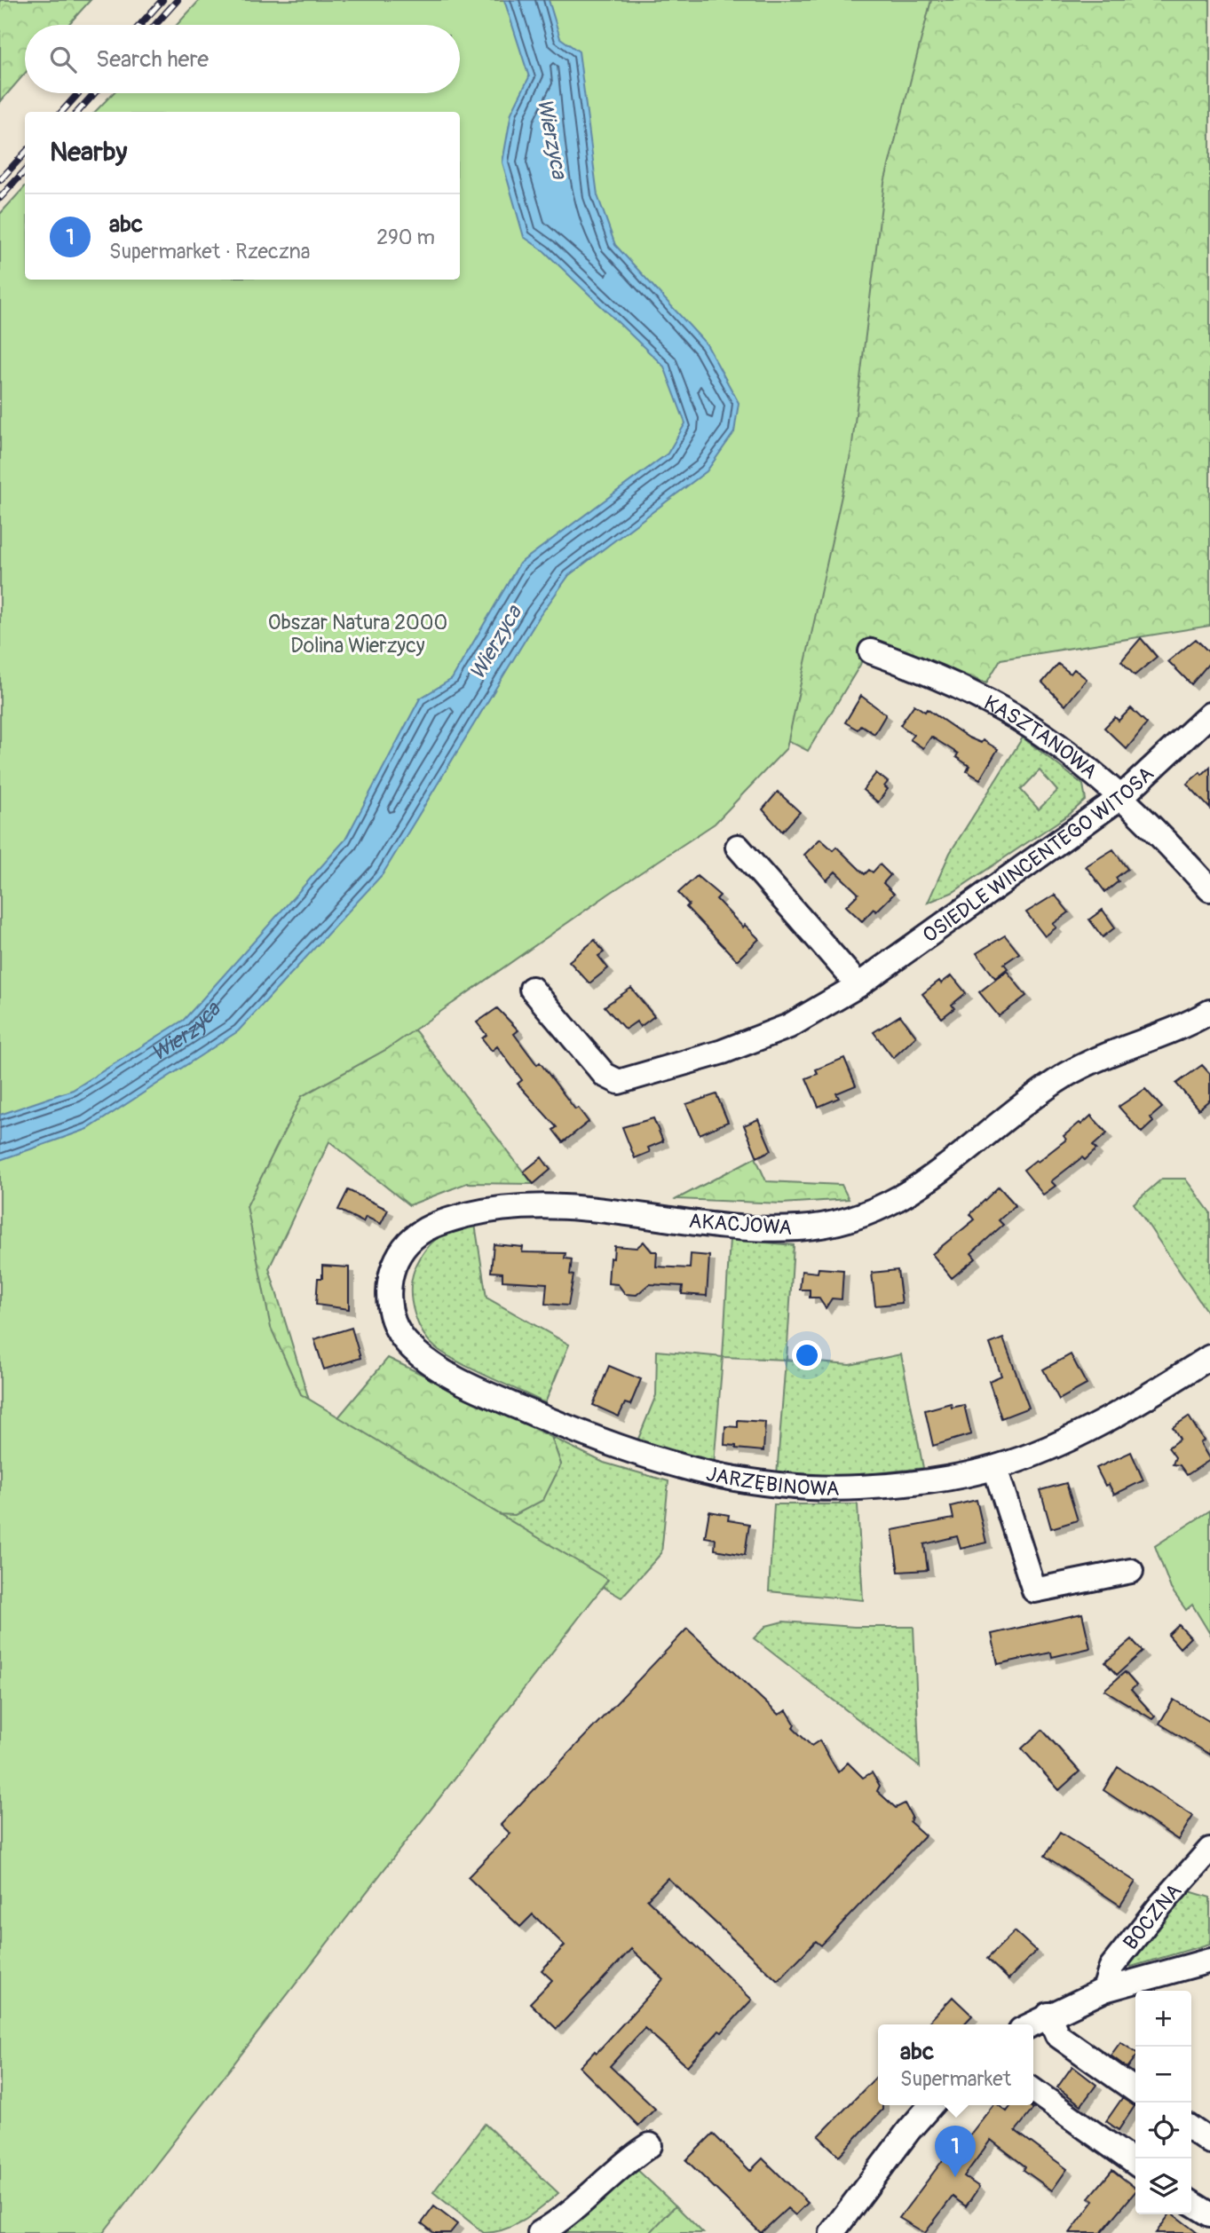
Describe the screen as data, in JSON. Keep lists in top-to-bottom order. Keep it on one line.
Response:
{"streets":{"street":["KASZTANOWA","OSIEDLE WINCENTEGO WITOSA","AKACJOWA","JARZĘBINOWA","BOCZNA"]},"crossings":[["KASZTANOWA","OSIEDLE WINCENTEGO WITOSA"],["AKACJOWA","JARZĘBINOWA"]],"water":["Wierzyca"],"parks":["Obszar Natura 2000 Dolina Wierzycy"],"page":{"search":"Search here","heading":"Nearby","list":[{"mark":"1","name":"abc","note":"Supermarket · Rzeczna","value":"290 m"}],"map_buttons":["+","−"],"popup":["abc","Supermarket"],"pins":"1"}}
